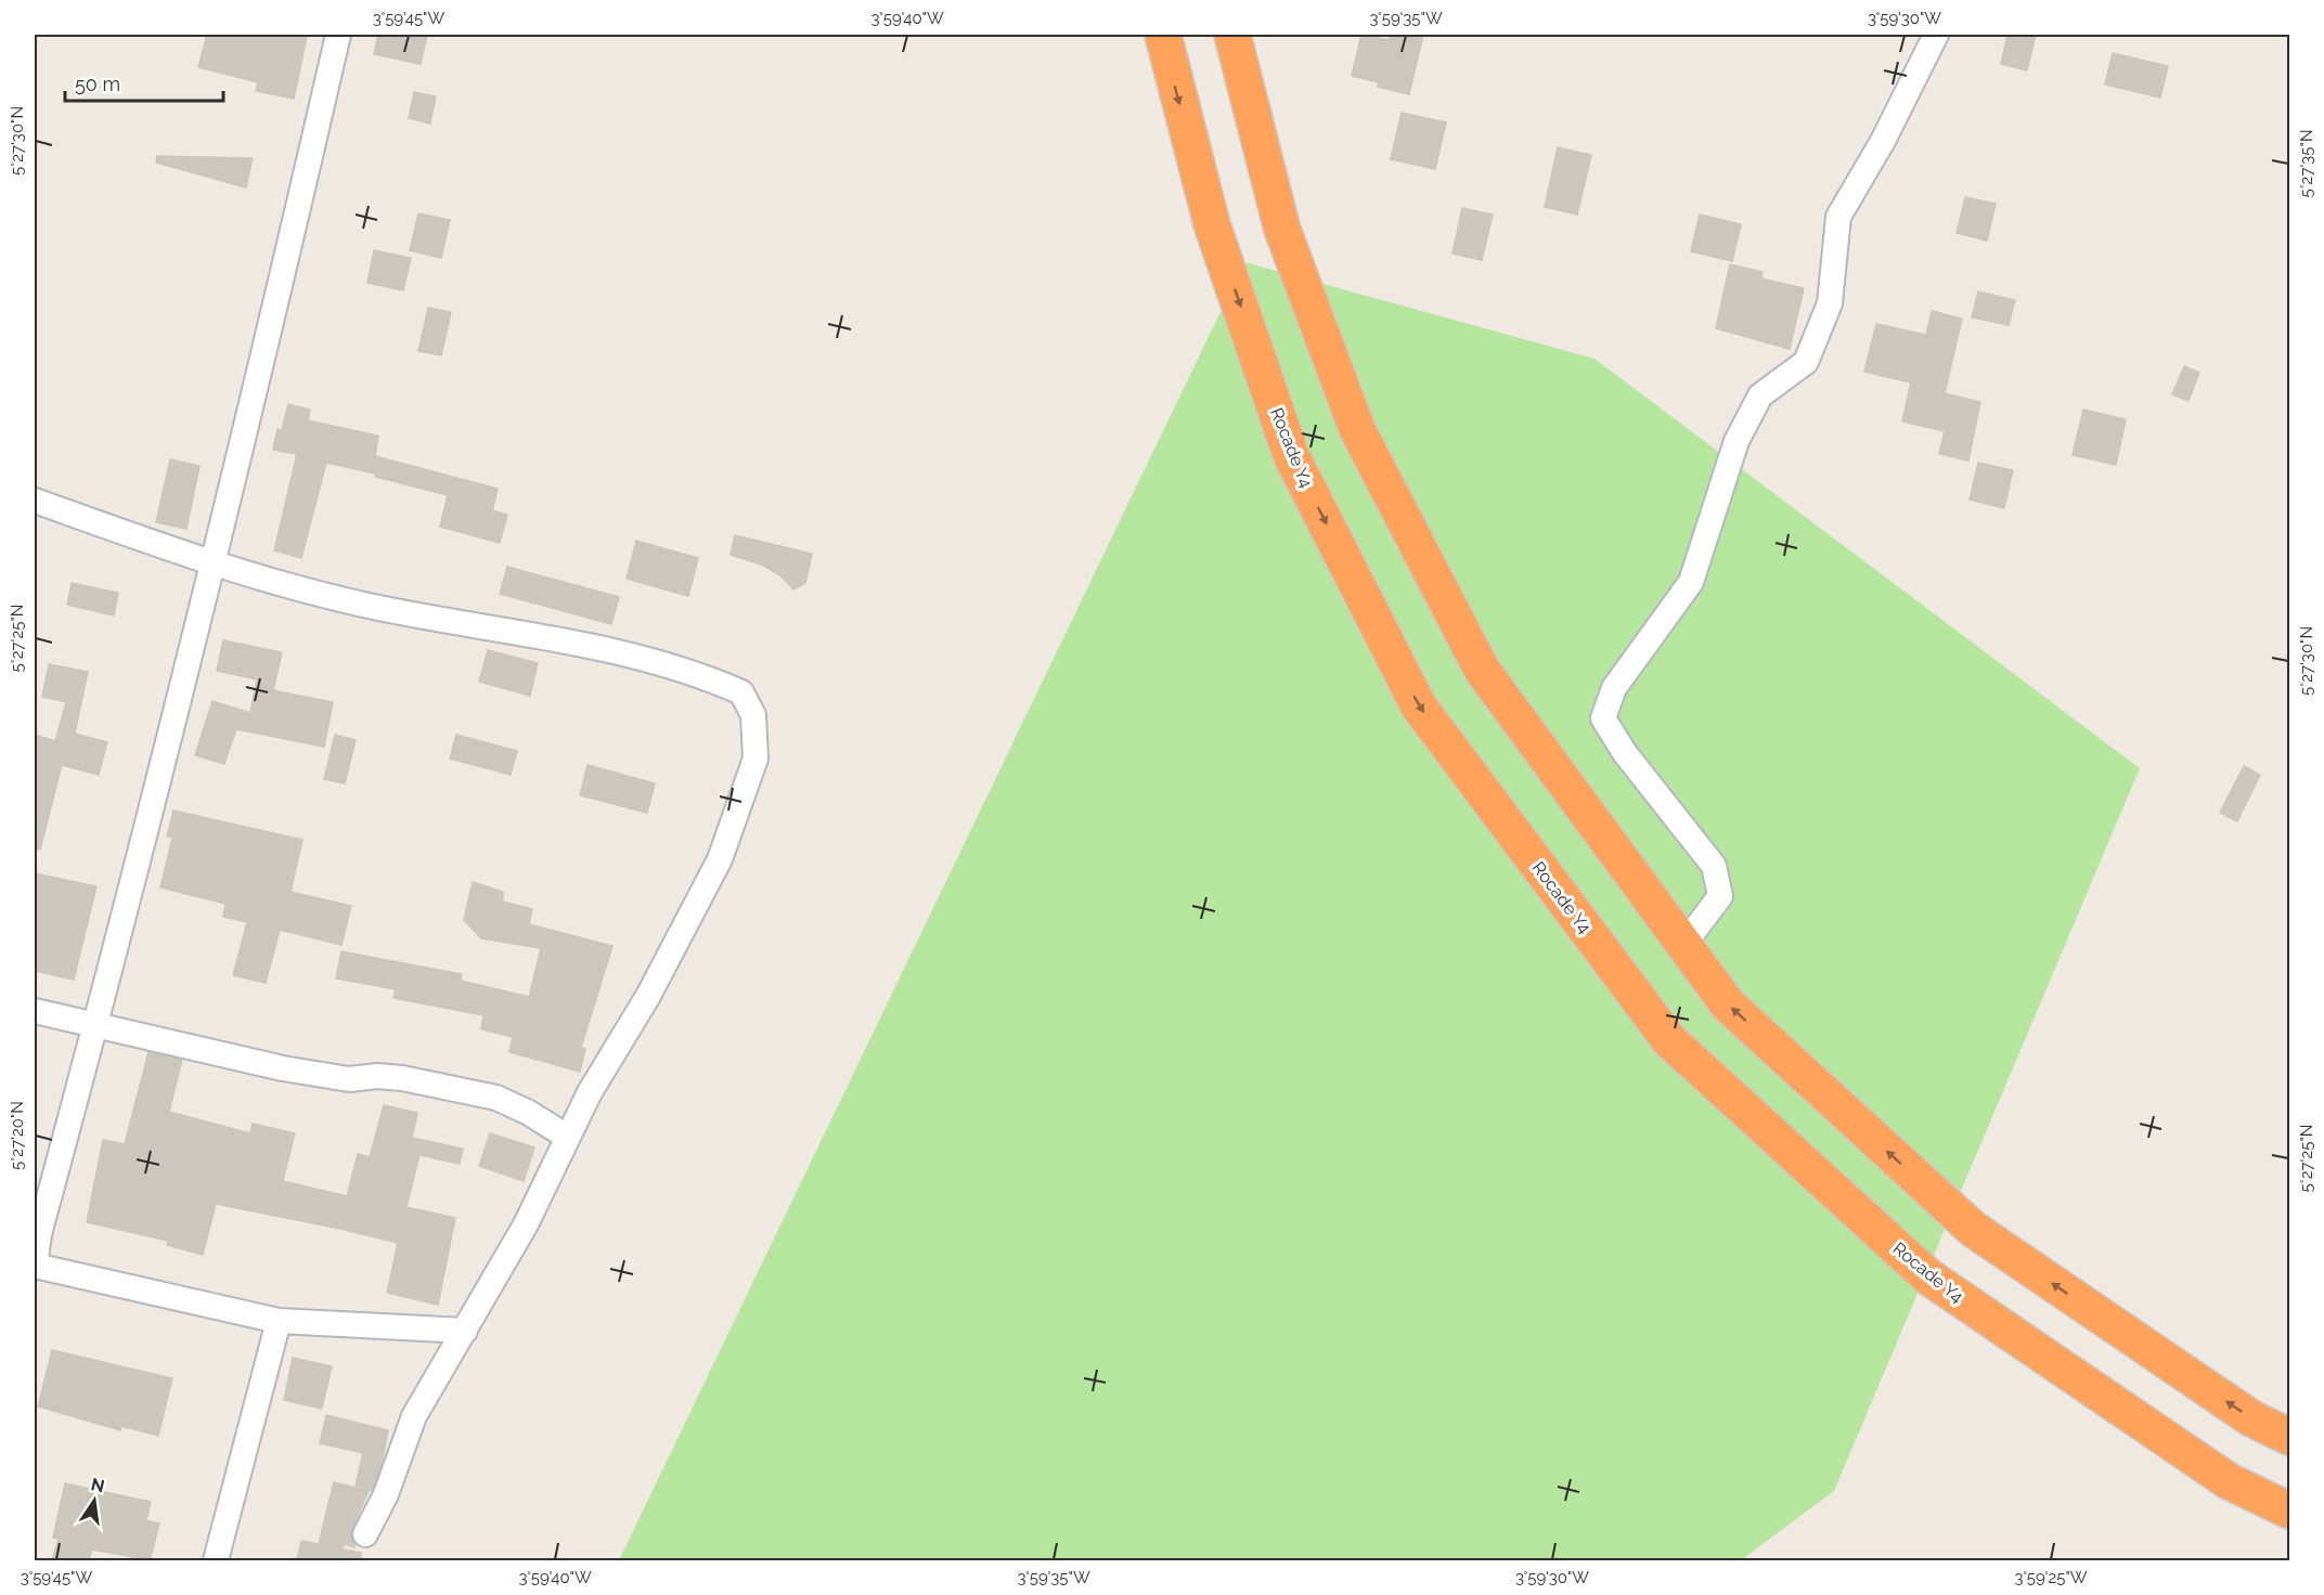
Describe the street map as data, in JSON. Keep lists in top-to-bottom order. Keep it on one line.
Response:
{"streets":{"highway":["Rocade Y4"]},"scale_bar":"50 m","north":"top","coordinates":["3°59'45\"W","3°59'40\"W","3°59'35\"W","3°59'30\"W","5°27'30\"N","5°27'35\"N","5°27'25\"N","5°27'20\"N","3°59'25\"W"]}
